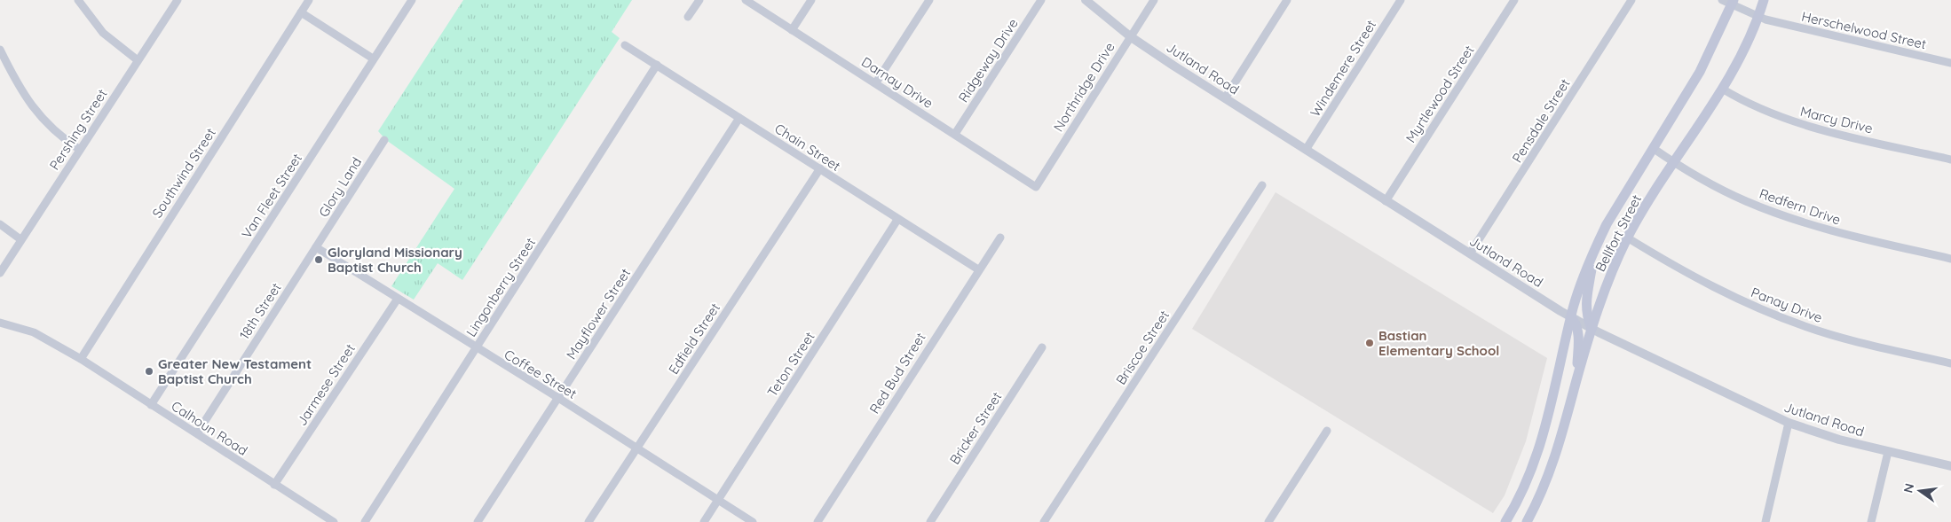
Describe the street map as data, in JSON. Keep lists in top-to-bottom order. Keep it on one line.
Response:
{"streets":{"main road":["Bellfort Street"],"street":["Herschelwood Street","Ridgeway Drive","Jutland Road","Windemere Street","Darnay Drive","Northridge Drive","Myrtlewood Street","Marcy Drive","Pensdale Street","Pershing Street","Chain Street","Southwind Street","Glory Land","Van Fleet Street","Redfern Drive","Lingonberry Street","Panay Drive","18th Street","Mayflower Street","Edfield Street","Briscoe Street","Teton Street","Red Bud Street","Coffee Street","Jarmese Street","Calhoun Road","Bricker Street"]},"crossings":[["Herschelwood Street","Bellfort Street"],["Ridgeway Drive","Darnay Drive"],["Jutland Road","Windemere Street"],["Jutland Road","Northridge Drive"],["Jutland Road","Myrtlewood Street"],["Jutland Road","Pensdale Street"],["Jutland Road","Bellfort Street"],["Darnay Drive","Northridge Drive"],["Marcy Drive","Bellfort Street"],["Chain Street","Lingonberry Street"],["Chain Street","Mayflower Street"],["Chain Street","Edfield Street"],["Chain Street","Teton Street"],["Chain Street","Red Bud Street"],["Southwind Street","Calhoun Road"],["Glory Land","18th Street"],["Glory Land","Coffee Street"],["Van Fleet Street","Calhoun Road"],["Redfern Drive","Bellfort Street"],["Bellfort Street","Panay Drive"],["Lingonberry Street","Coffee Street"],["18th Street","Coffee Street"],["18th Street","Calhoun Road"],["Mayflower Street","Coffee Street"],["Edfield Street","Coffee Street"],["Teton Street","Coffee Street"],["Coffee Street","Jarmese Street"],["Jarmese Street","Calhoun Road"]],"places":["Gloryland Missionary Baptist Church","Bastian Elementary School","Greater New Testament Baptist Church"],"north":"left"}
